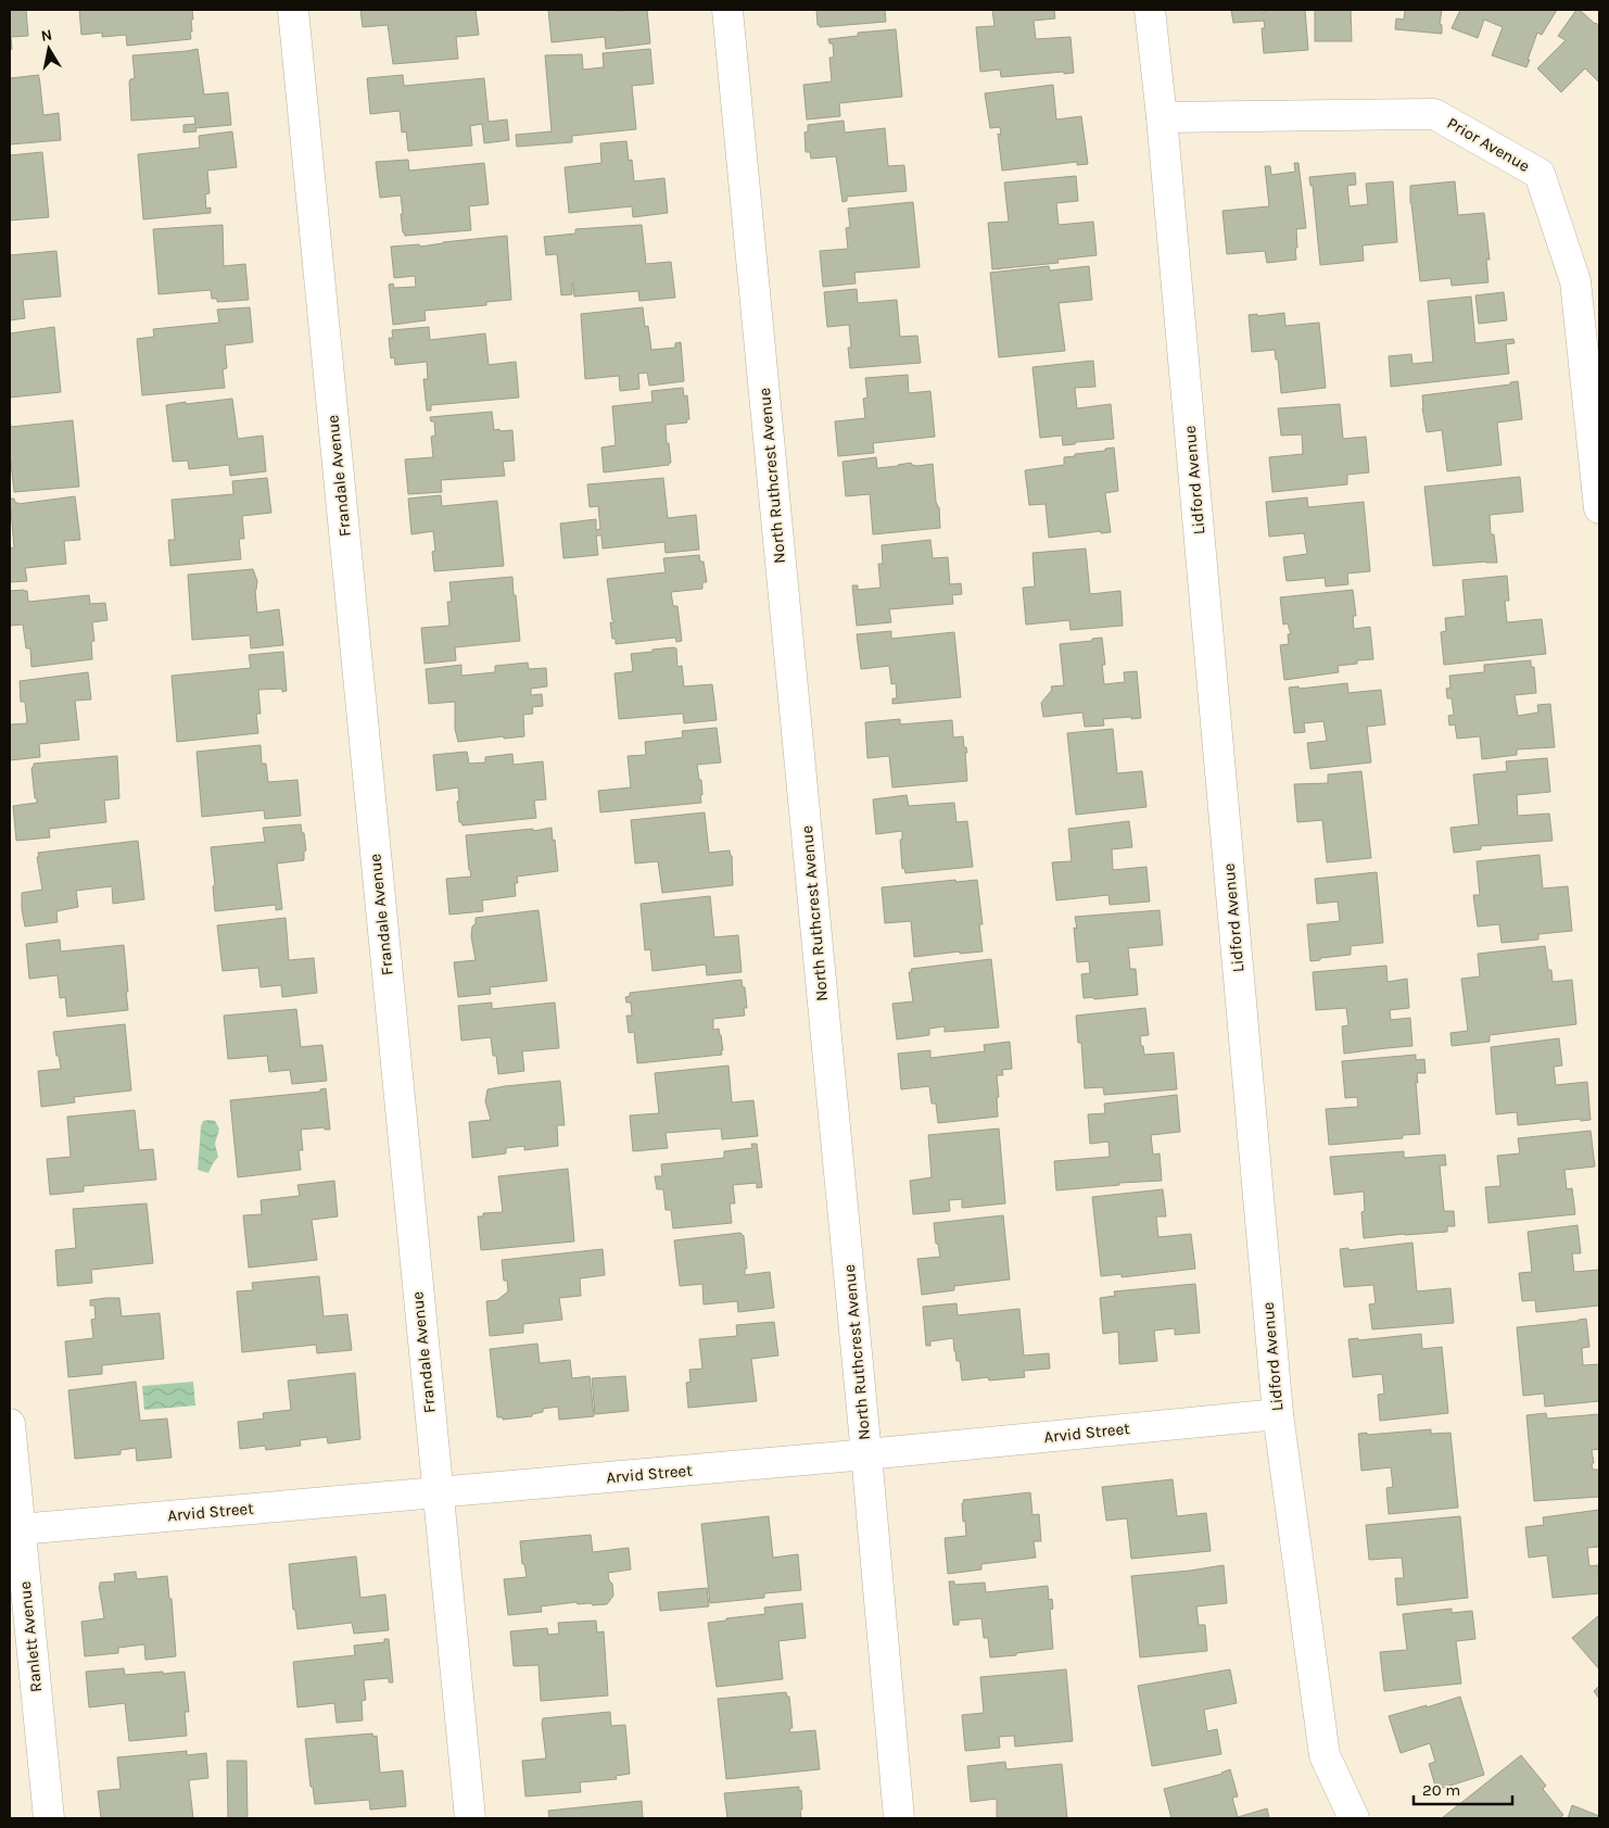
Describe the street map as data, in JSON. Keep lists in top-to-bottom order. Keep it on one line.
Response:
{"streets":{"street":["Prior Avenue","Frandale Avenue","North Ruthcrest Avenue","Lidford Avenue","Arvid Street","Ranlett Avenue"]},"crossings":[["Prior Avenue","Lidford Avenue"],["Frandale Avenue","Arvid Street"],["North Ruthcrest Avenue","Arvid Street"],["Lidford Avenue","Arvid Street"],["Arvid Street","Ranlett Avenue"]],"scale_bar":"20 m","north":"top"}
